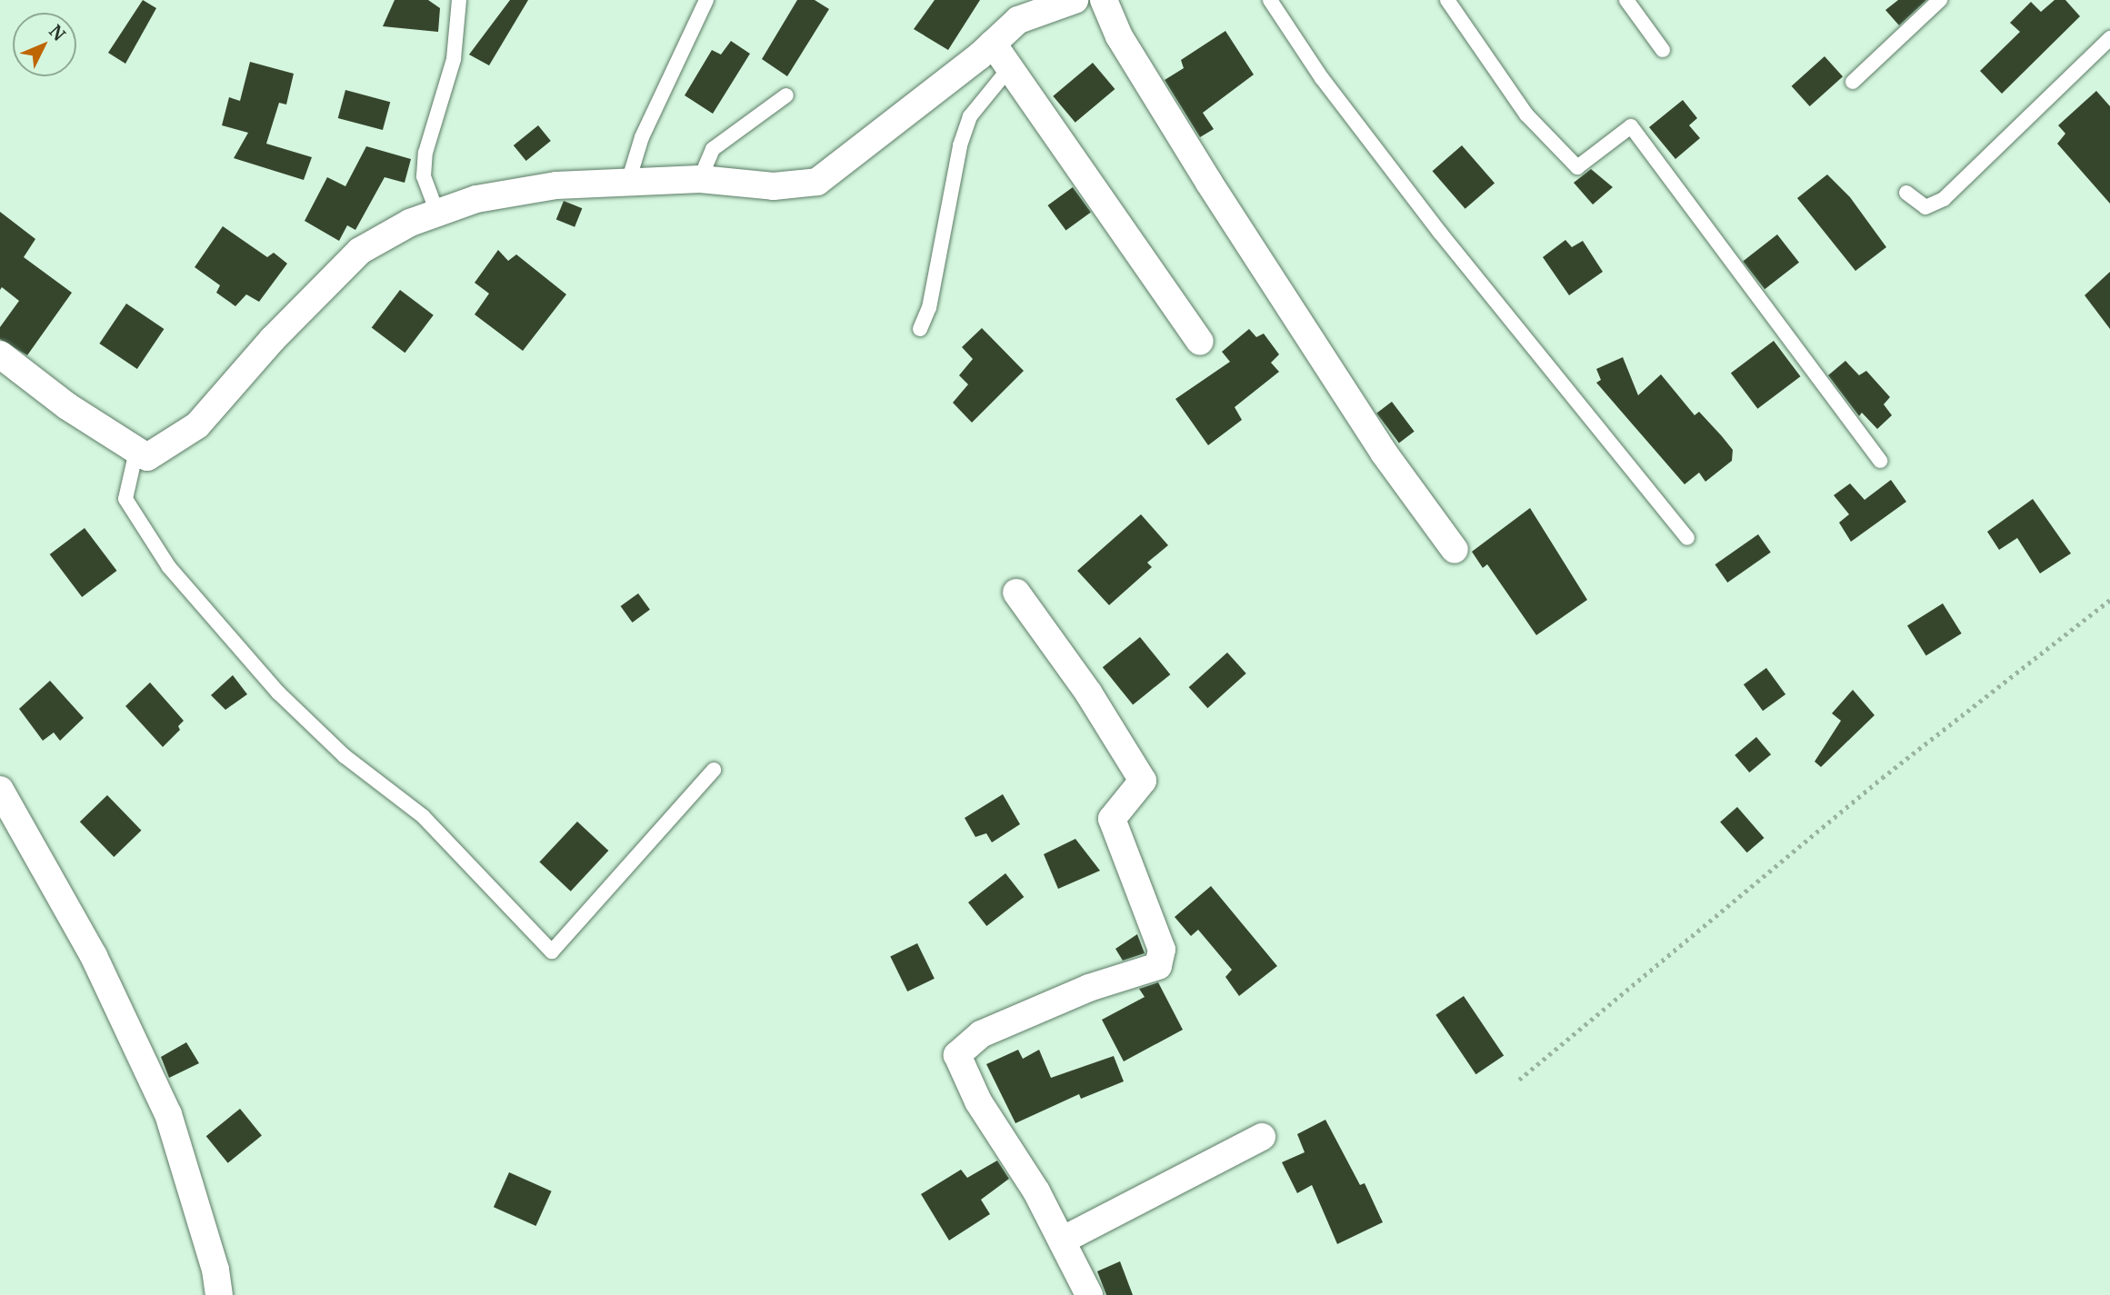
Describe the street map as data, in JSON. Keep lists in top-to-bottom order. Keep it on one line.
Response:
{"north":"top right"}
